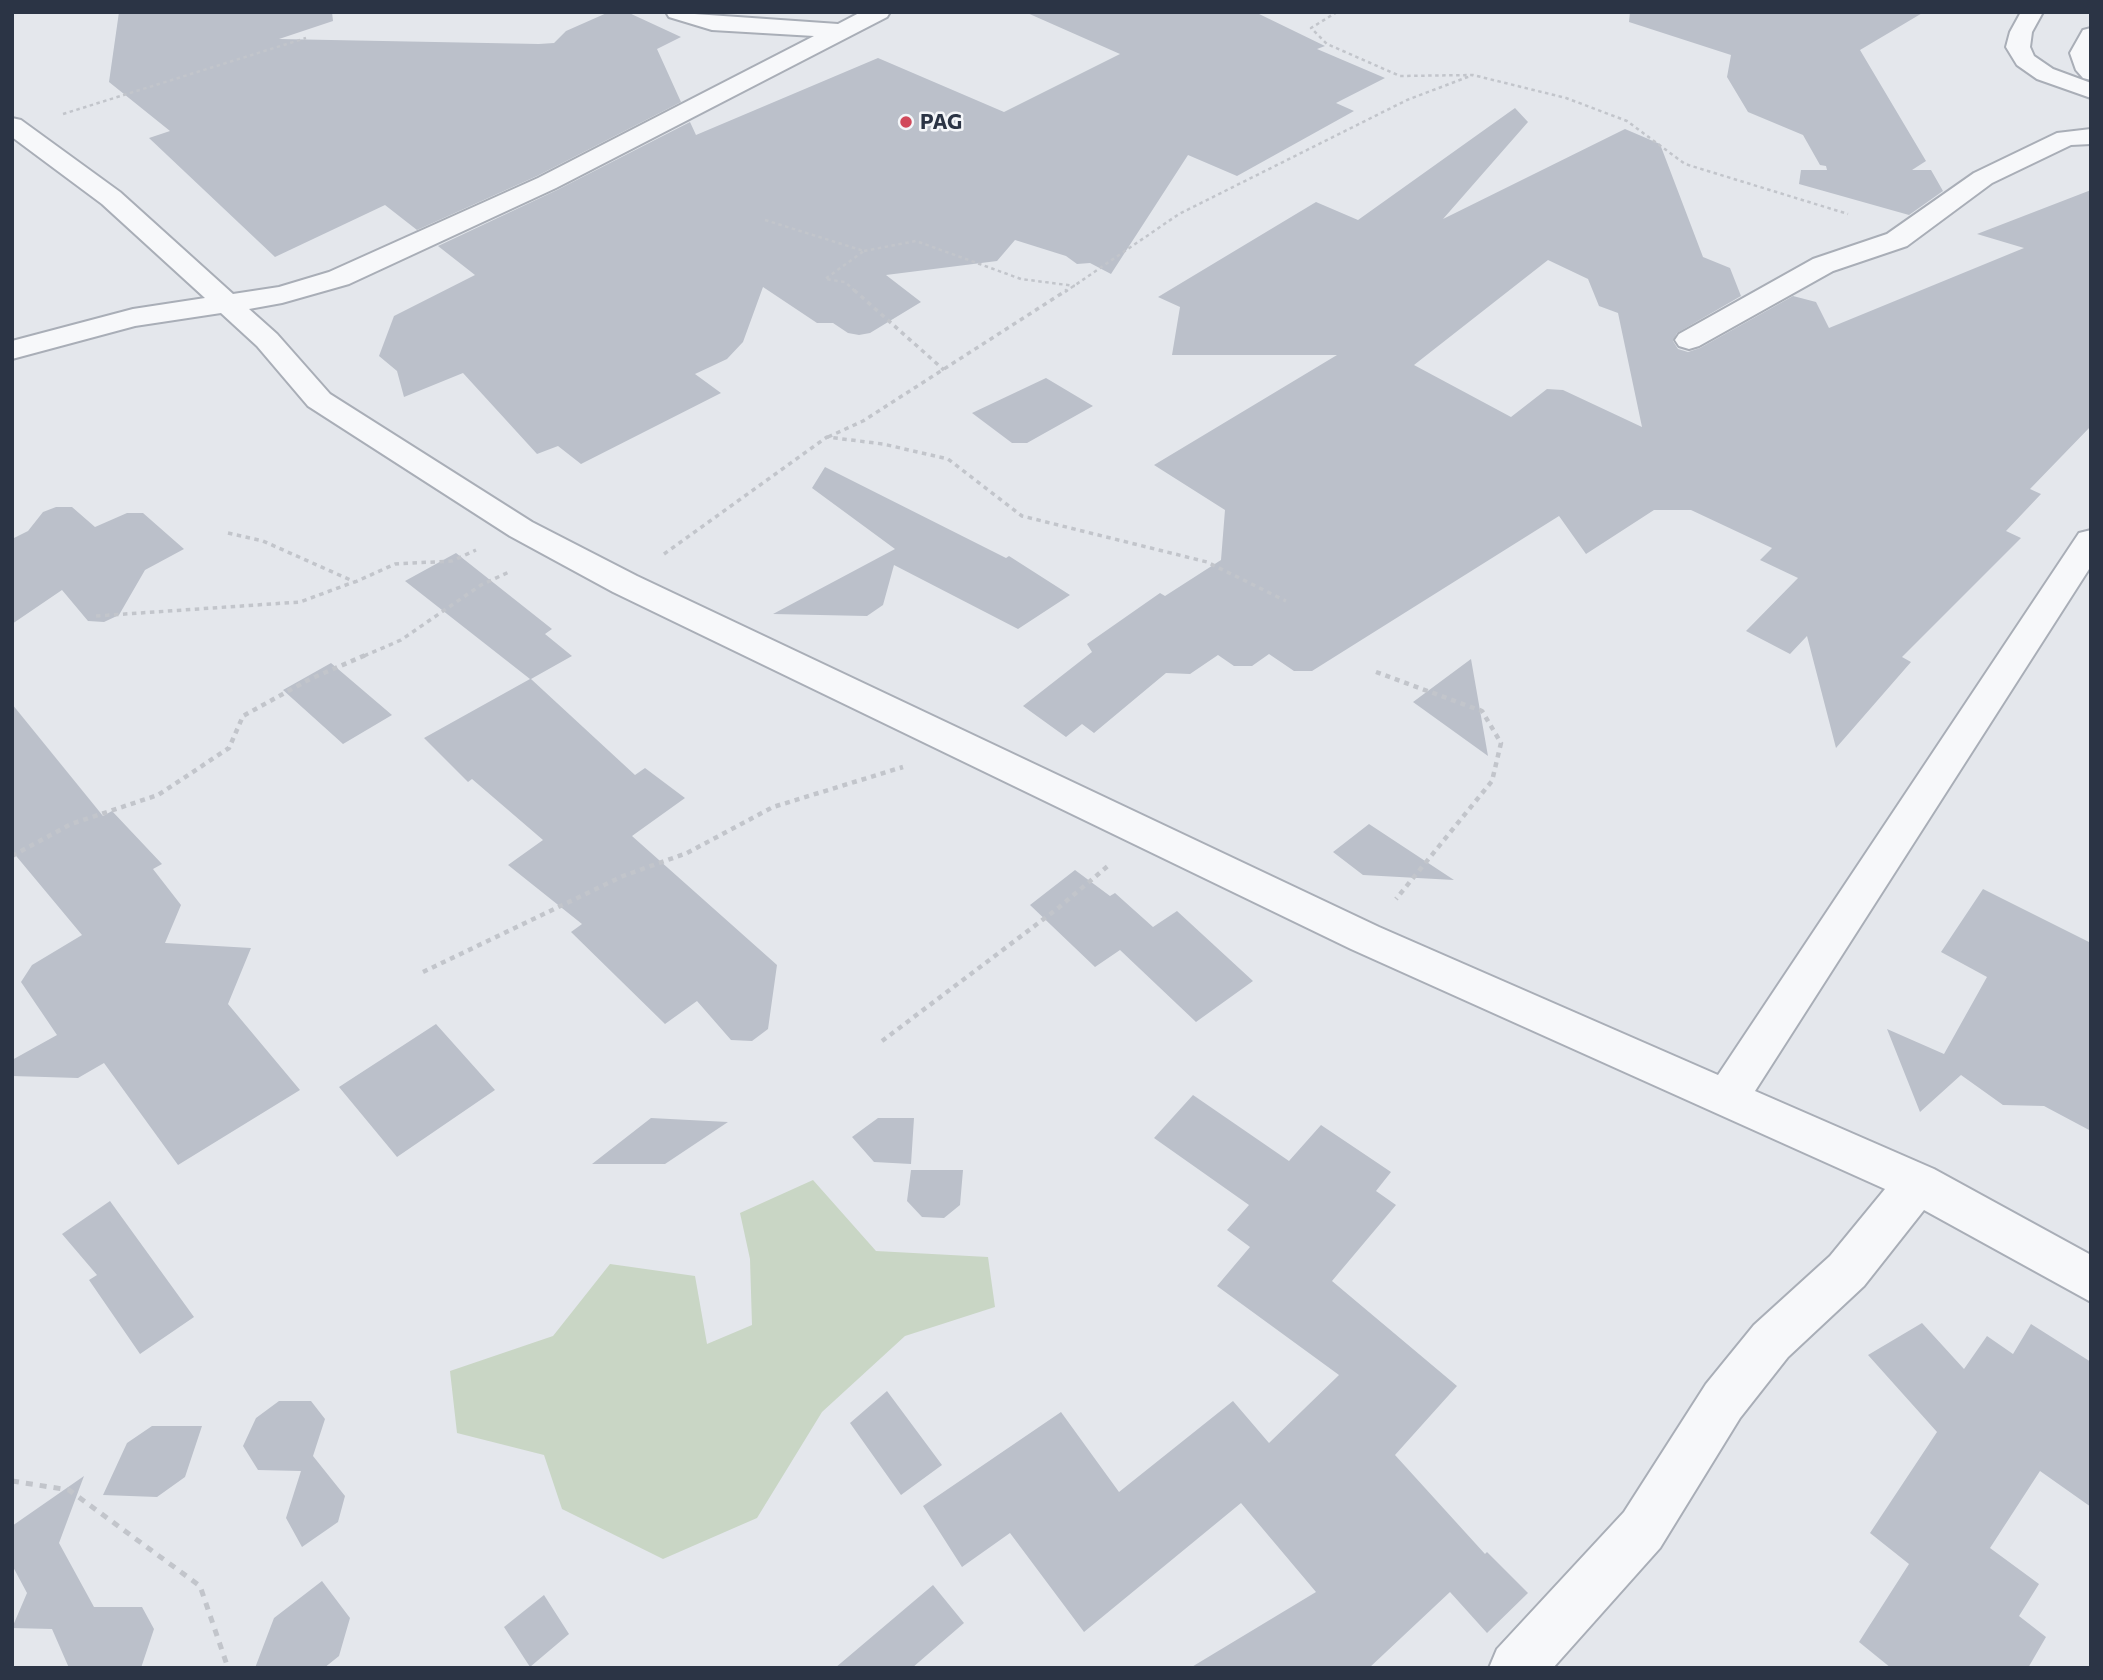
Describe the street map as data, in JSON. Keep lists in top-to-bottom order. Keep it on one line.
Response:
{"places":["PAG"]}
